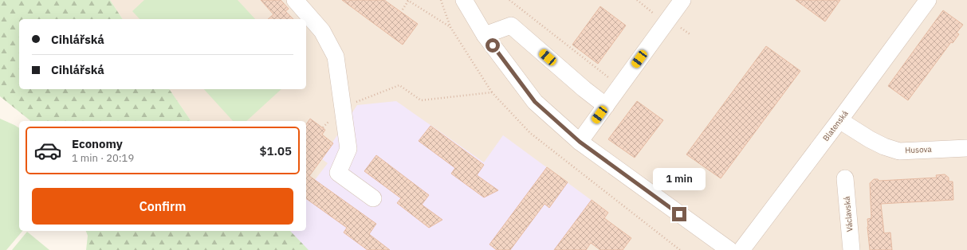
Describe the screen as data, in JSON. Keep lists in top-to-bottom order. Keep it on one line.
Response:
{"streets":{"street":["Blatenská","Husova","Václavská"]},"crossings":[["Blatenská","Husova"]],"page":{"banner":["Cihlářská","Cihlářská"],"list":[{"name":"Economy","note":"1 min · 20:19","value":"$1.05"}],"bubble":"1 min","buttons":"Confirm"}}
